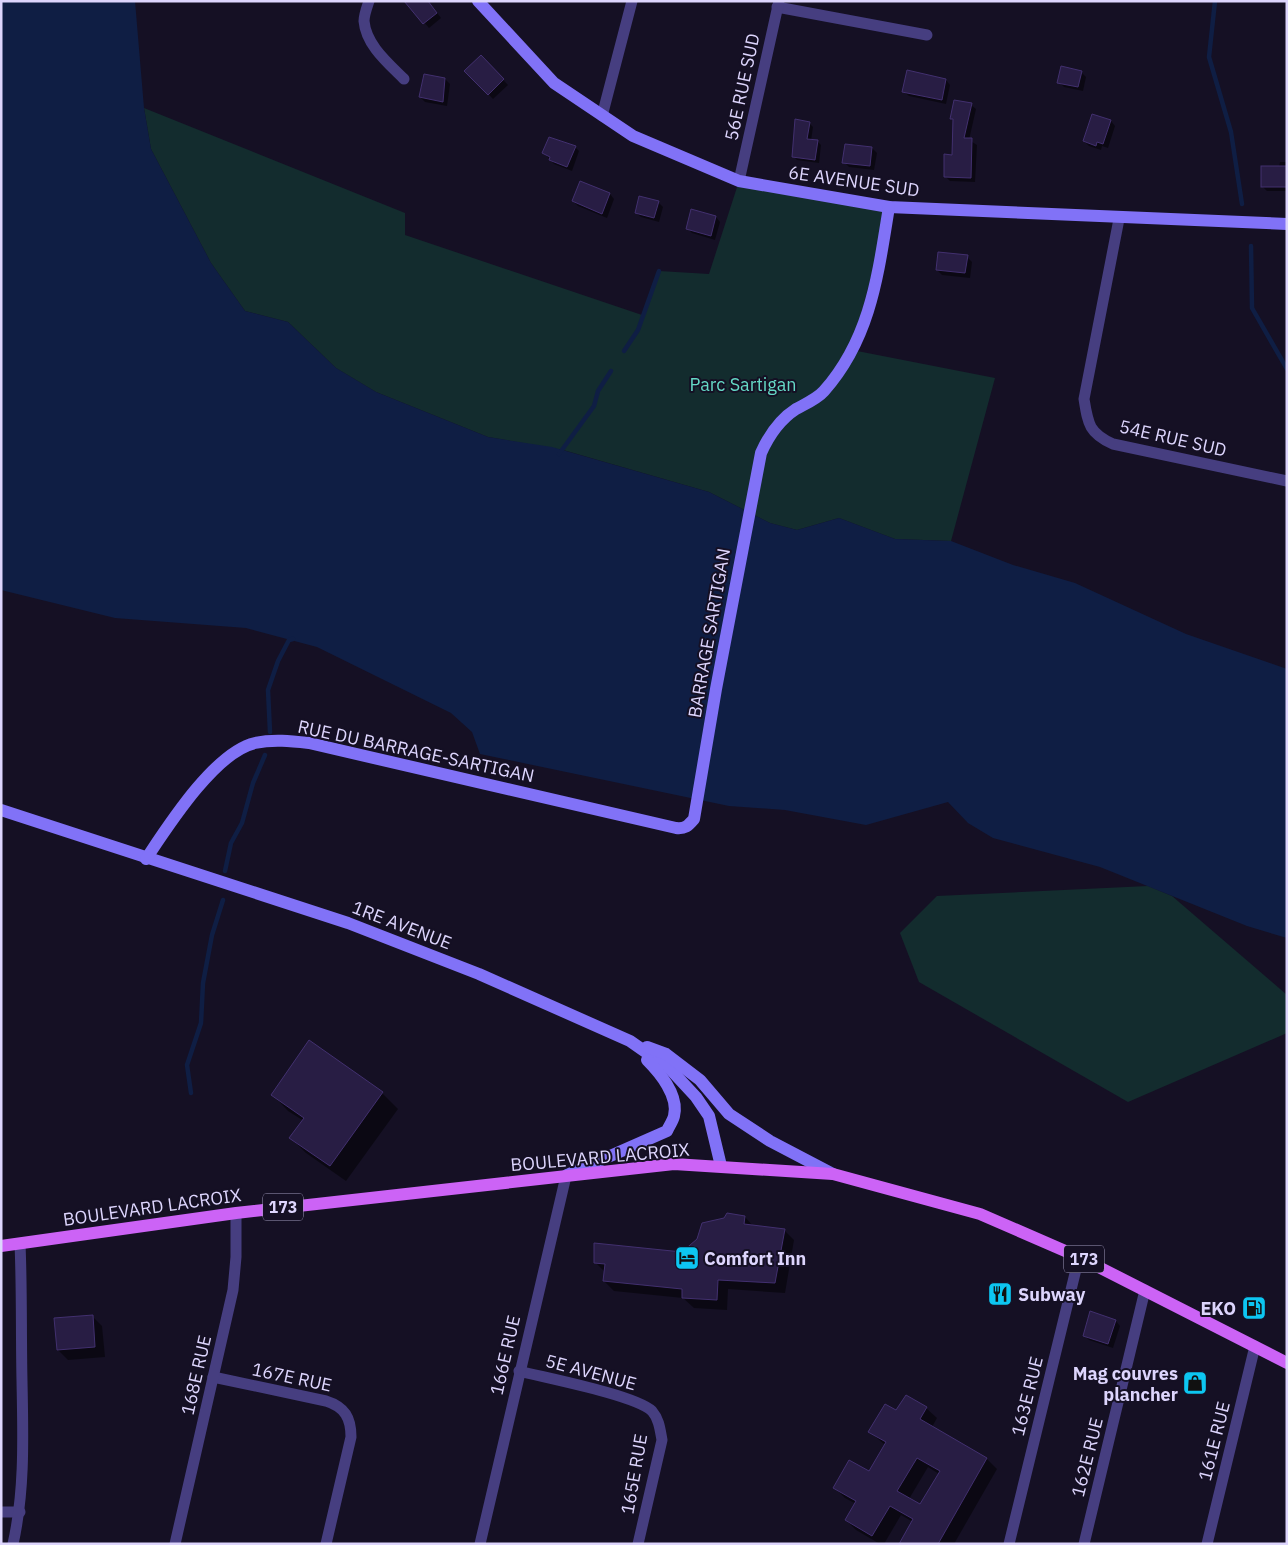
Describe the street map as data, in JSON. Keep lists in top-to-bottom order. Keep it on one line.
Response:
{"streets":{"main road":["6E AVENUE SUD","BARRAGE SARTIGAN","RUE DU BARRAGE-SARTIGAN","1RE AVENUE","BOULEVARD LACROIX","173"],"street":["56E RUE SUD","54E RUE SUD","166E RUE","5E AVENUE","168E RUE","167E RUE","163E RUE","161E RUE","162E RUE","165E RUE"]},"crossings":[["56E RUE SUD","6E AVENUE SUD"],["6E AVENUE SUD","54E RUE SUD"],["6E AVENUE SUD","BARRAGE SARTIGAN"],["BARRAGE SARTIGAN","RUE DU BARRAGE-SARTIGAN"],["RUE DU BARRAGE-SARTIGAN","1RE AVENUE"],["1RE AVENUE","BOULEVARD LACROIX"],["BOULEVARD LACROIX","166E RUE"],["BOULEVARD LACROIX","168E RUE"],["BOULEVARD LACROIX","163E RUE"],["BOULEVARD LACROIX","161E RUE"],["BOULEVARD LACROIX","162E RUE"],["166E RUE","5E AVENUE"],["5E AVENUE","165E RUE"],["168E RUE","167E RUE"]],"parks":["Parc Sartigan"],"places":{"hotel":["Comfort Inn"],"restaurant":["Subway"],"fuel station":["EKO"],"shop":["Mag couvres plancher"]}}
